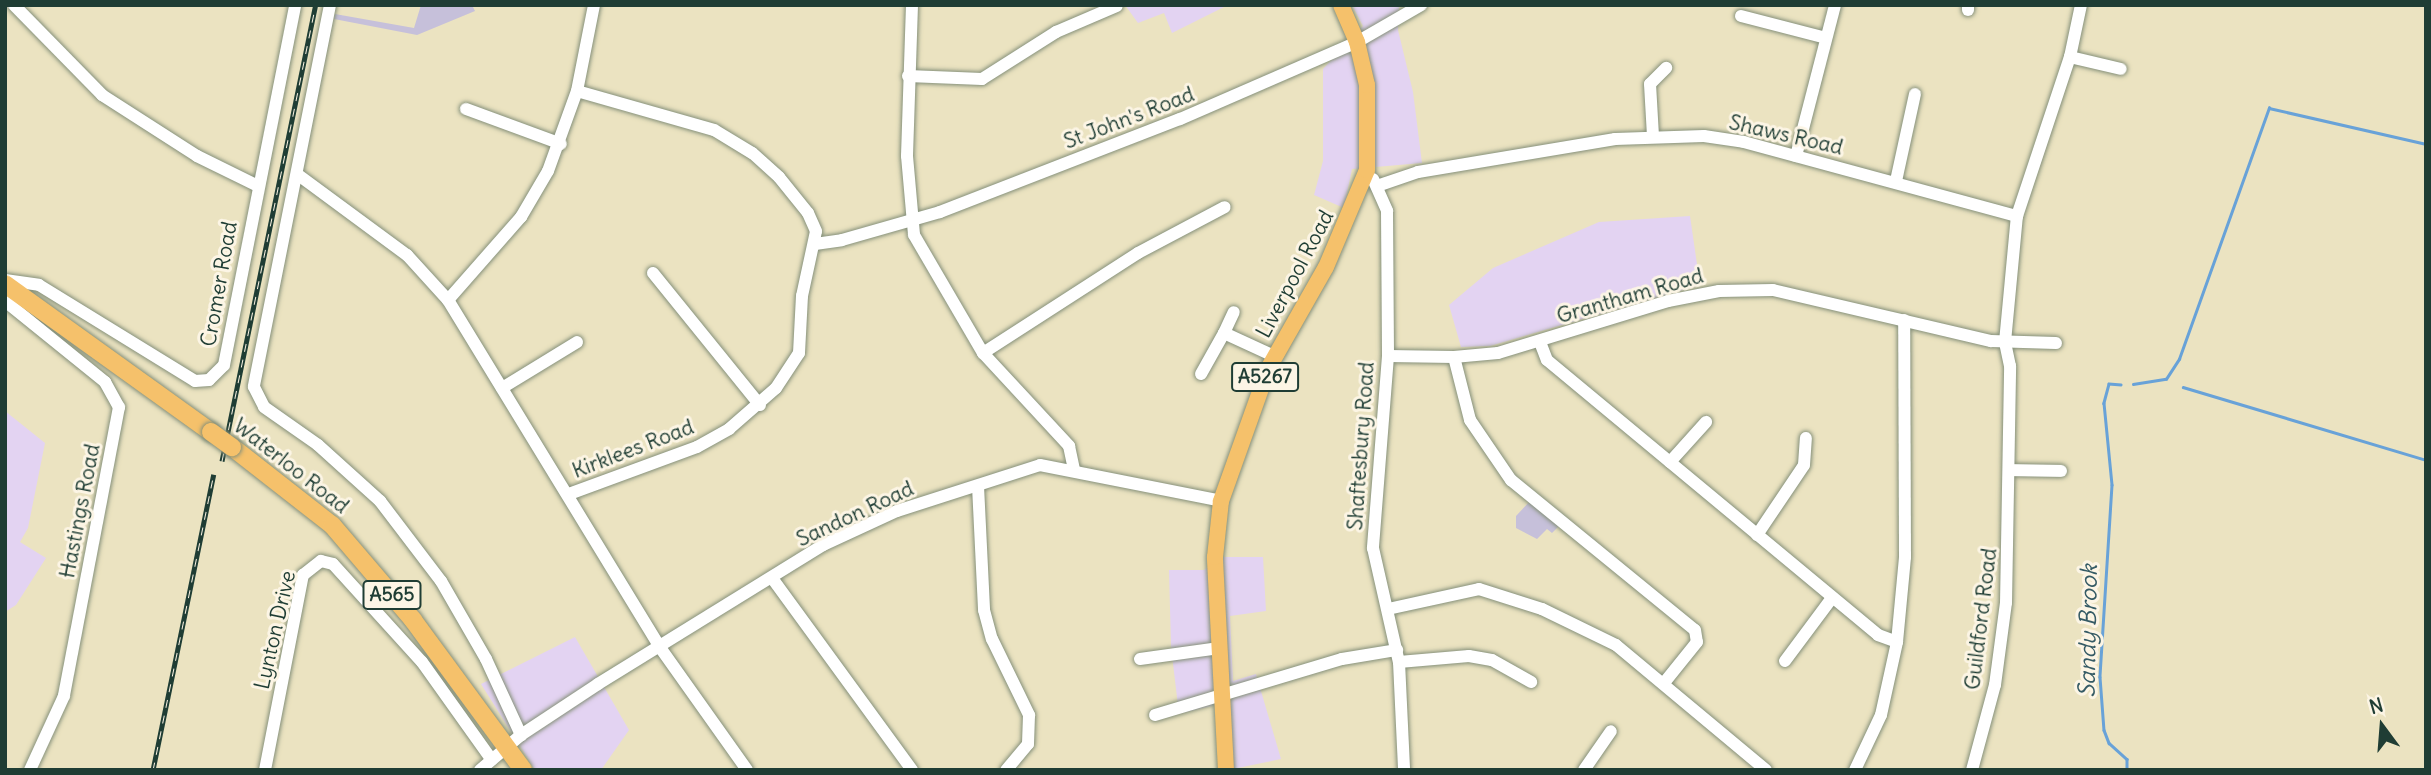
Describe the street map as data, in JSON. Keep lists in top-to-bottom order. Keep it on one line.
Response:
{"streets":{"highway":["Waterloo Road","A565"],"main road":["Liverpool Road","A5267"],"street":["St John's Road","Shaws Road","Cromer Road","Grantham Road","Shaftesbury Road","Kirklees Road","Hastings Road","Sandon Road","Guildford Road","Lynton Drive"]},"crossings":[["St John's Road","Liverpool Road"],["Shaws Road","Shaftesbury Road"],["Shaws Road","Guildford Road"],["Liverpool Road","Shaftesbury Road"],["Liverpool Road","Sandon Road"],["Cromer Road","Waterloo Road"],["Grantham Road","Shaftesbury Road"],["Grantham Road","Guildford Road"],["Waterloo Road","Sandon Road"],["Sandon Road","Lynton Drive"]],"water":["Sandy Brook"],"north":"top"}
